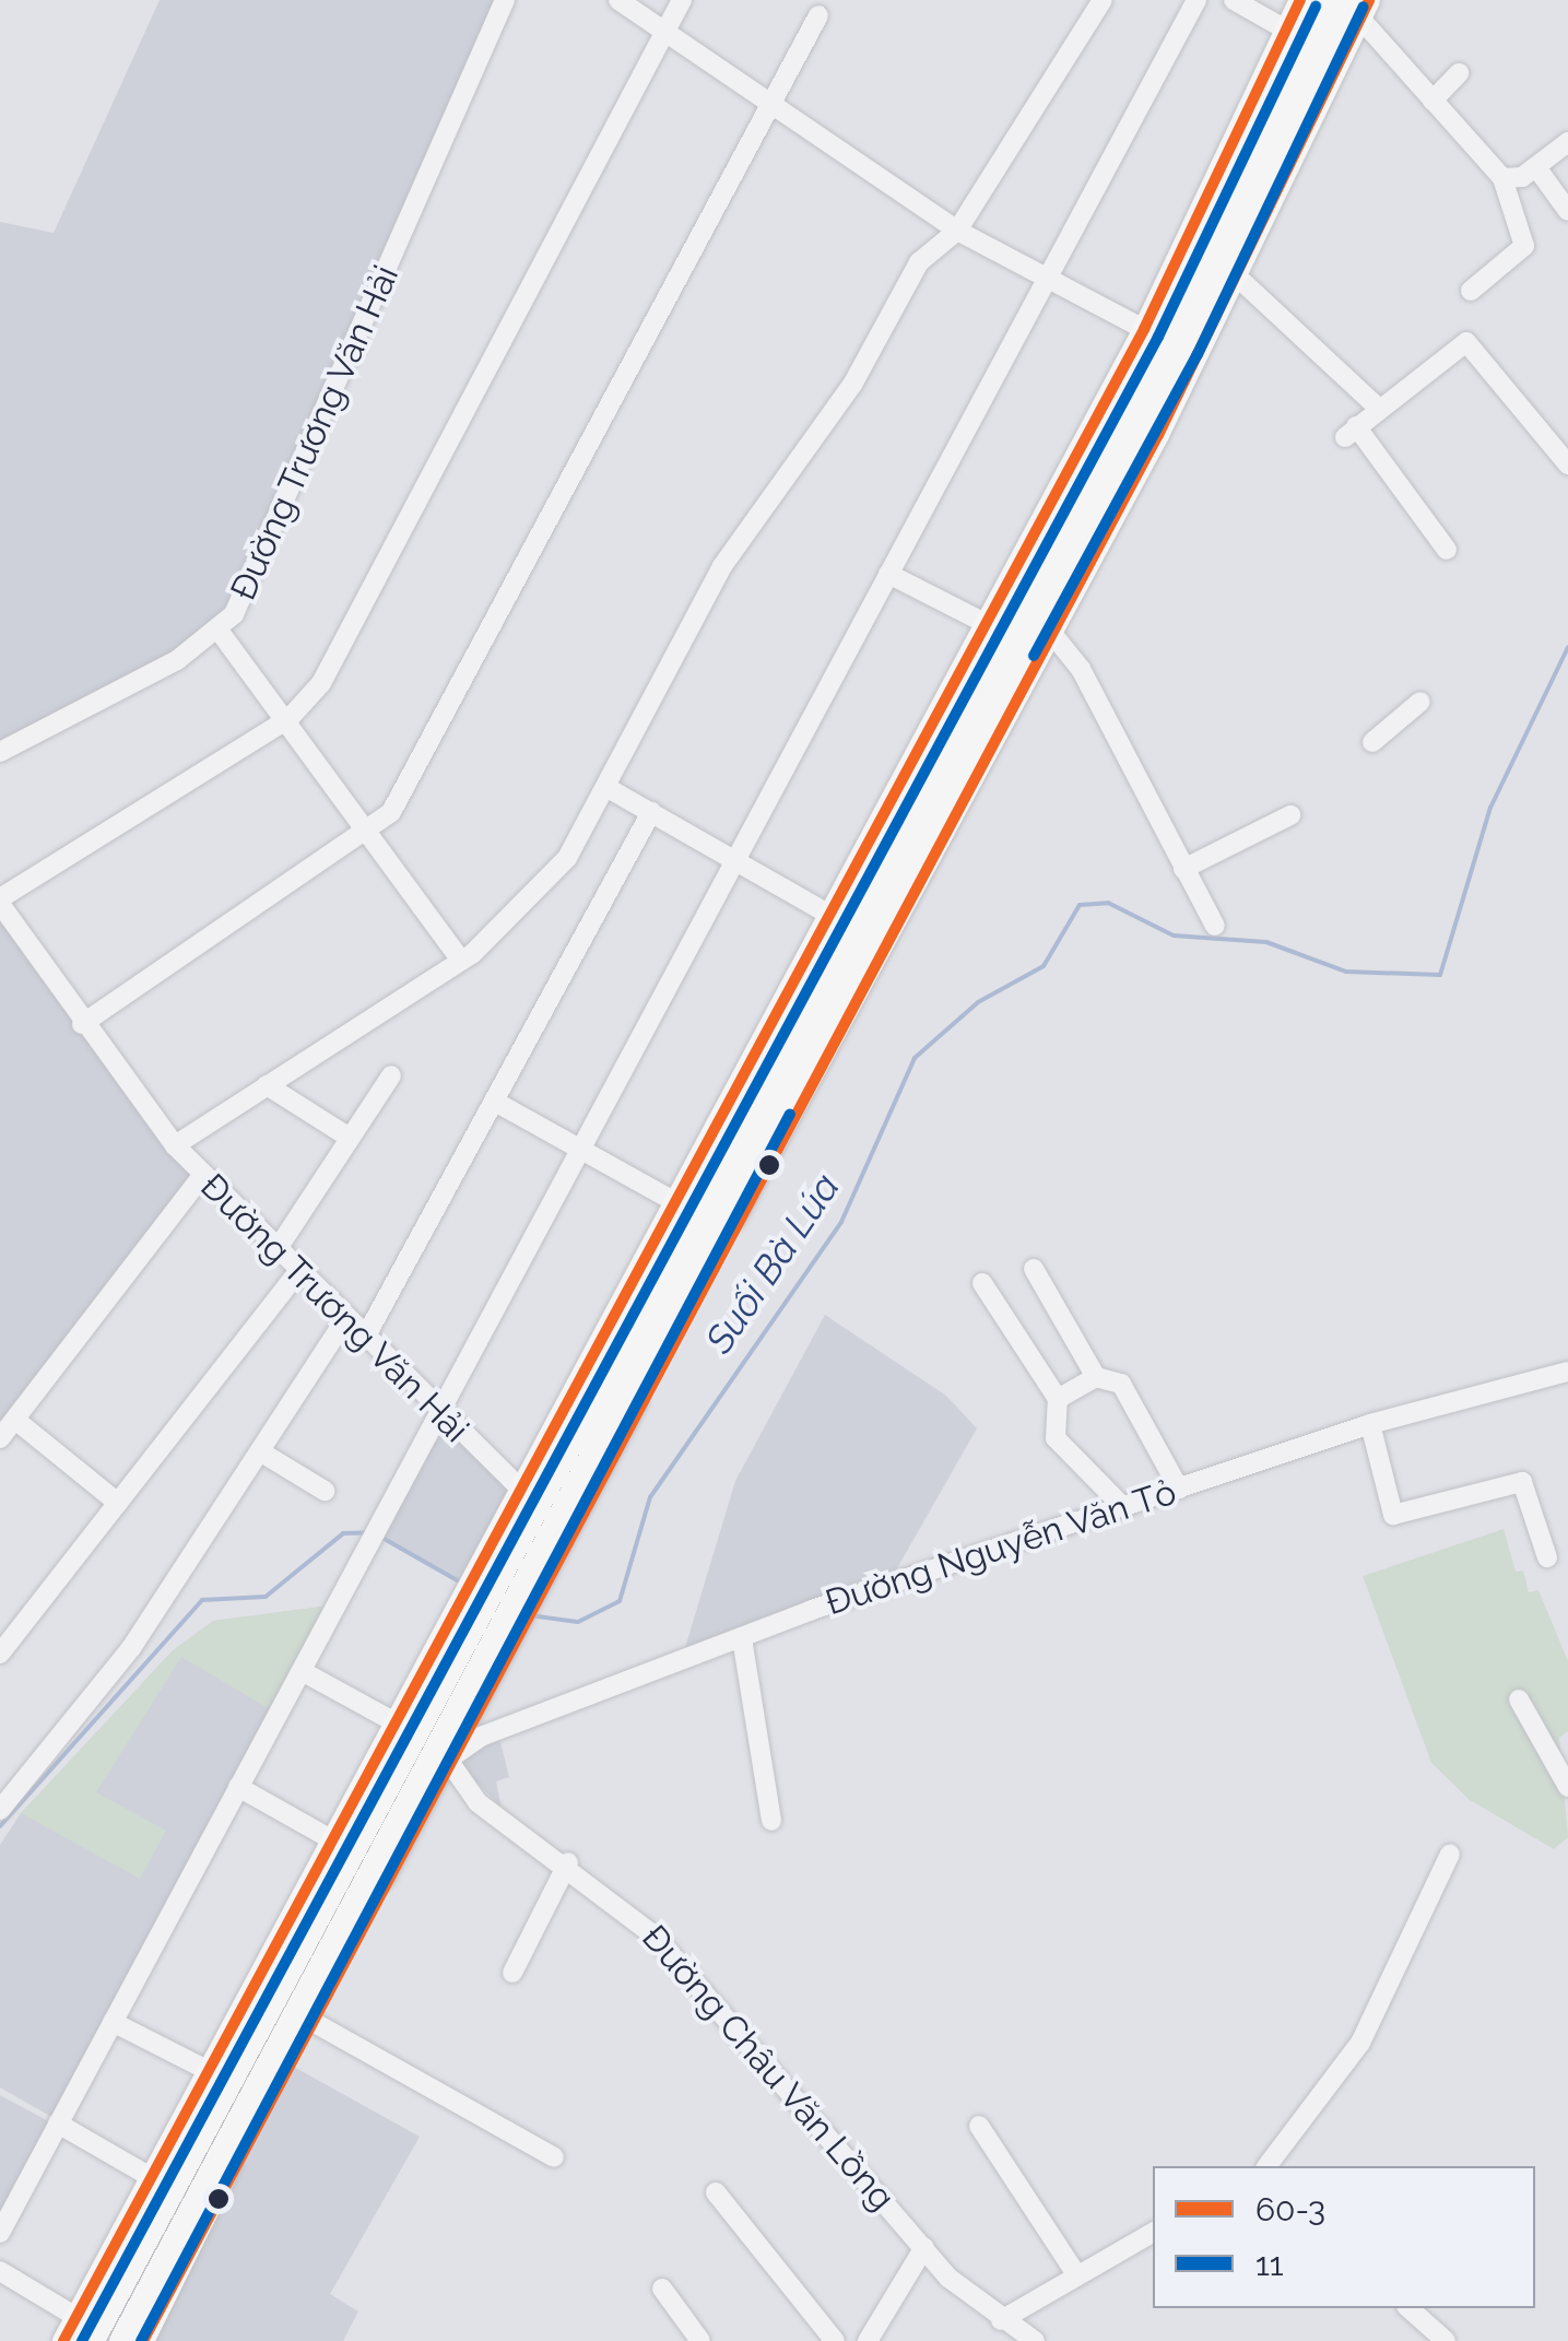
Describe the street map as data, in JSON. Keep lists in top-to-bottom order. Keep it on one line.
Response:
{"streets":{"street":["Đường Trương Văn Hải","Đường Nguyễn Văn Tỏ","Đường Châu Văn Lồng"]},"crossings":[["Đường Nguyễn Văn Tỏ","Đường Châu Văn Lồng"]],"water":["Suối Bà Lúa"],"lines":["transit line 60-3","transit line 11"],"legend":["60-3","11"]}
